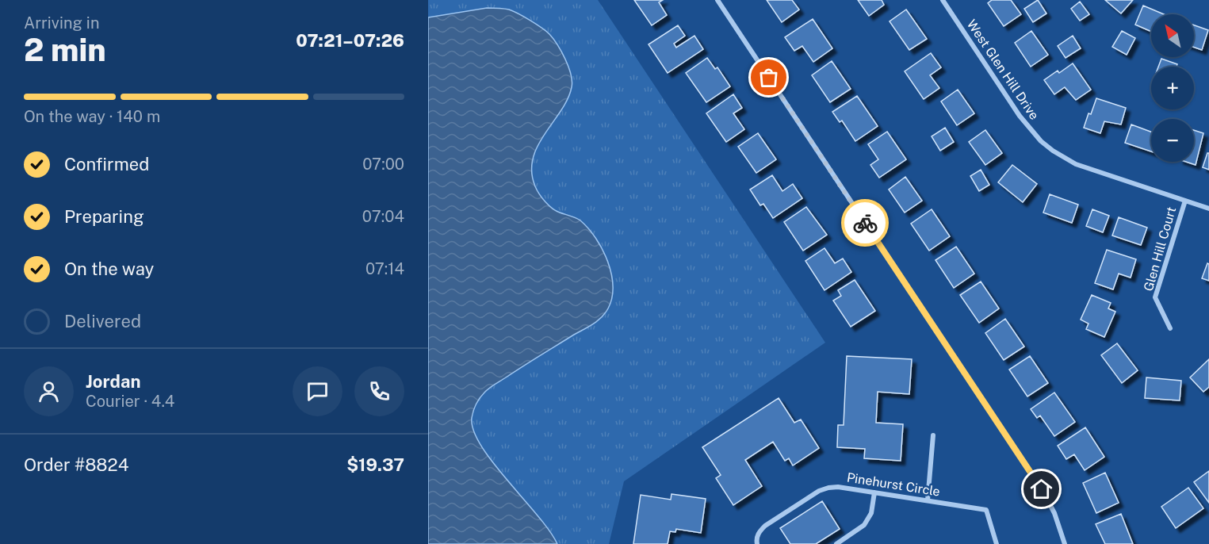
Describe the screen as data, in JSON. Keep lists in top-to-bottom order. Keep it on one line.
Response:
{"streets":{"street":["West Glen Hill Drive","Glen Hill Court","Pinehurst Circle"]},"crossings":[["West Glen Hill Drive","Glen Hill Court"]],"north":"top left","page":{"heading":["2 min","Arriving in","07:21–07:26"],"panel":["Jordan","Courier · 4.4","Order #8824","$19.37"],"map_buttons":["+","−"],"bar":"On the way · 140 m","list":[["Confirmed","07:00"],["Preparing","07:04"],["On the way","07:14"],"Delivered"]}}
